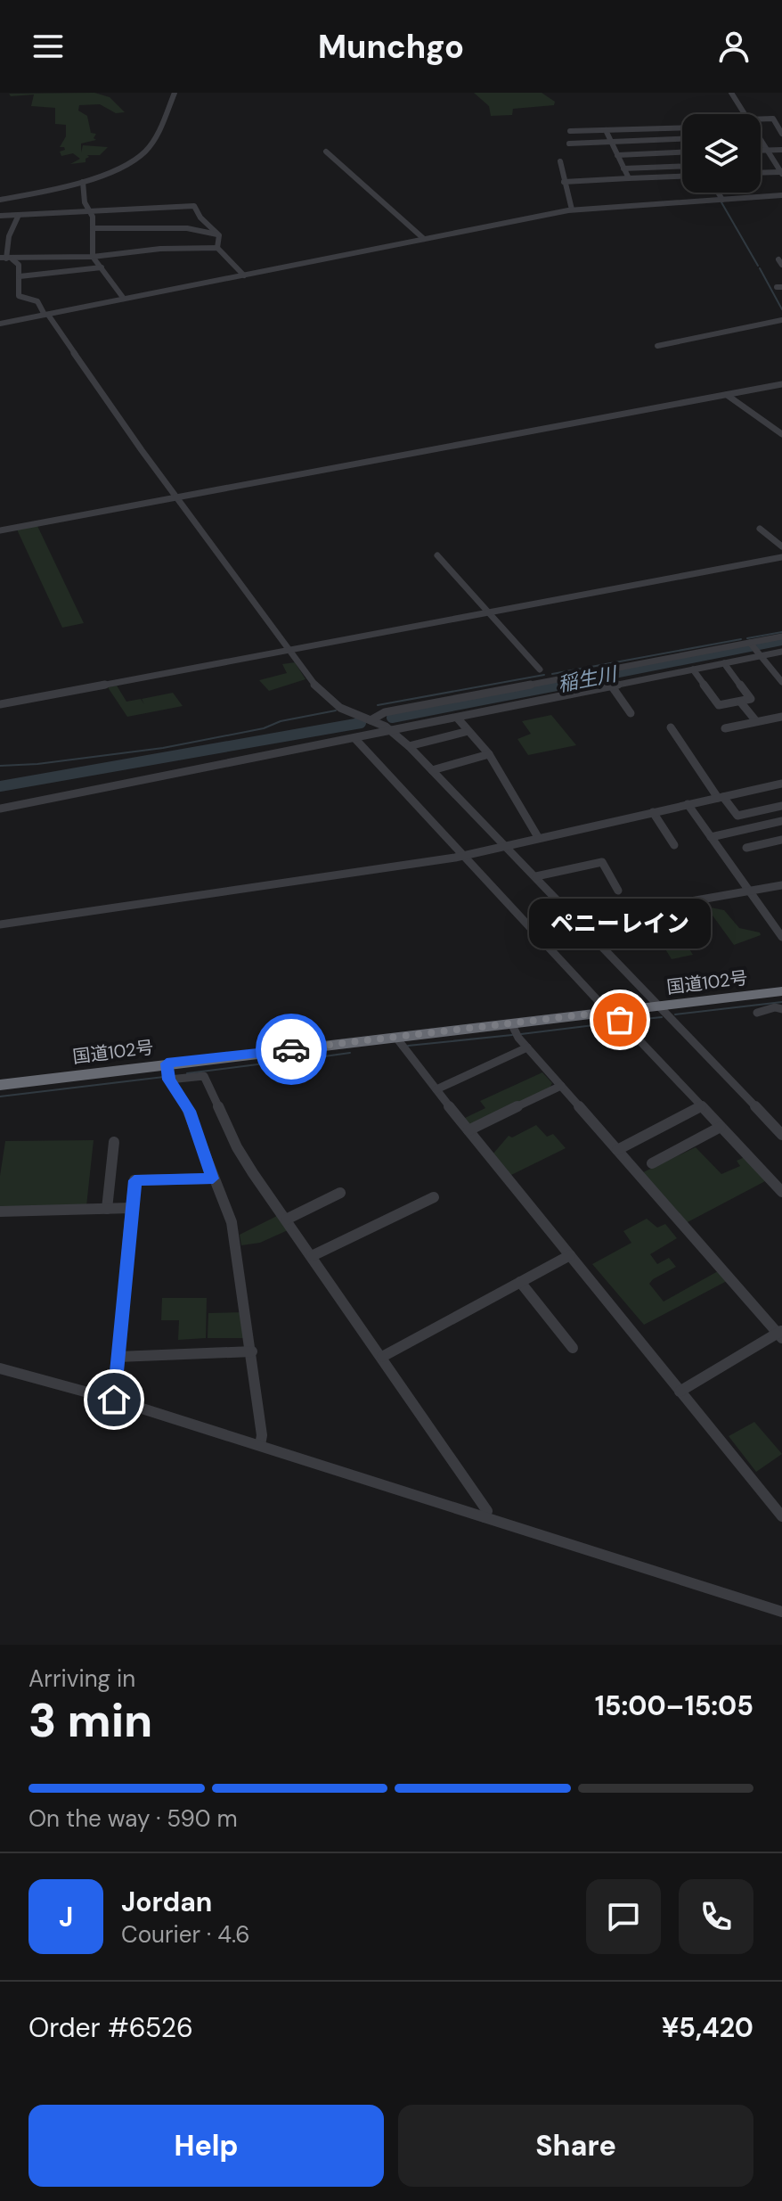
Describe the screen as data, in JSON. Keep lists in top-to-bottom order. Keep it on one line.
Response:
{"streets":{"highway":["国道102号"]},"water":["稲生川"],"places":["ペニーレイン"],"page":{"header":"Munchgo","bubble":"ペニーレイン","heading":["3 min","Arriving in","15:00–15:05"],"panel":["Jordan","Courier · 4.6","Order #6526","¥5,420"],"bar":"On the way · 590 m","round":"J","buttons":["Help","Share"]}}
